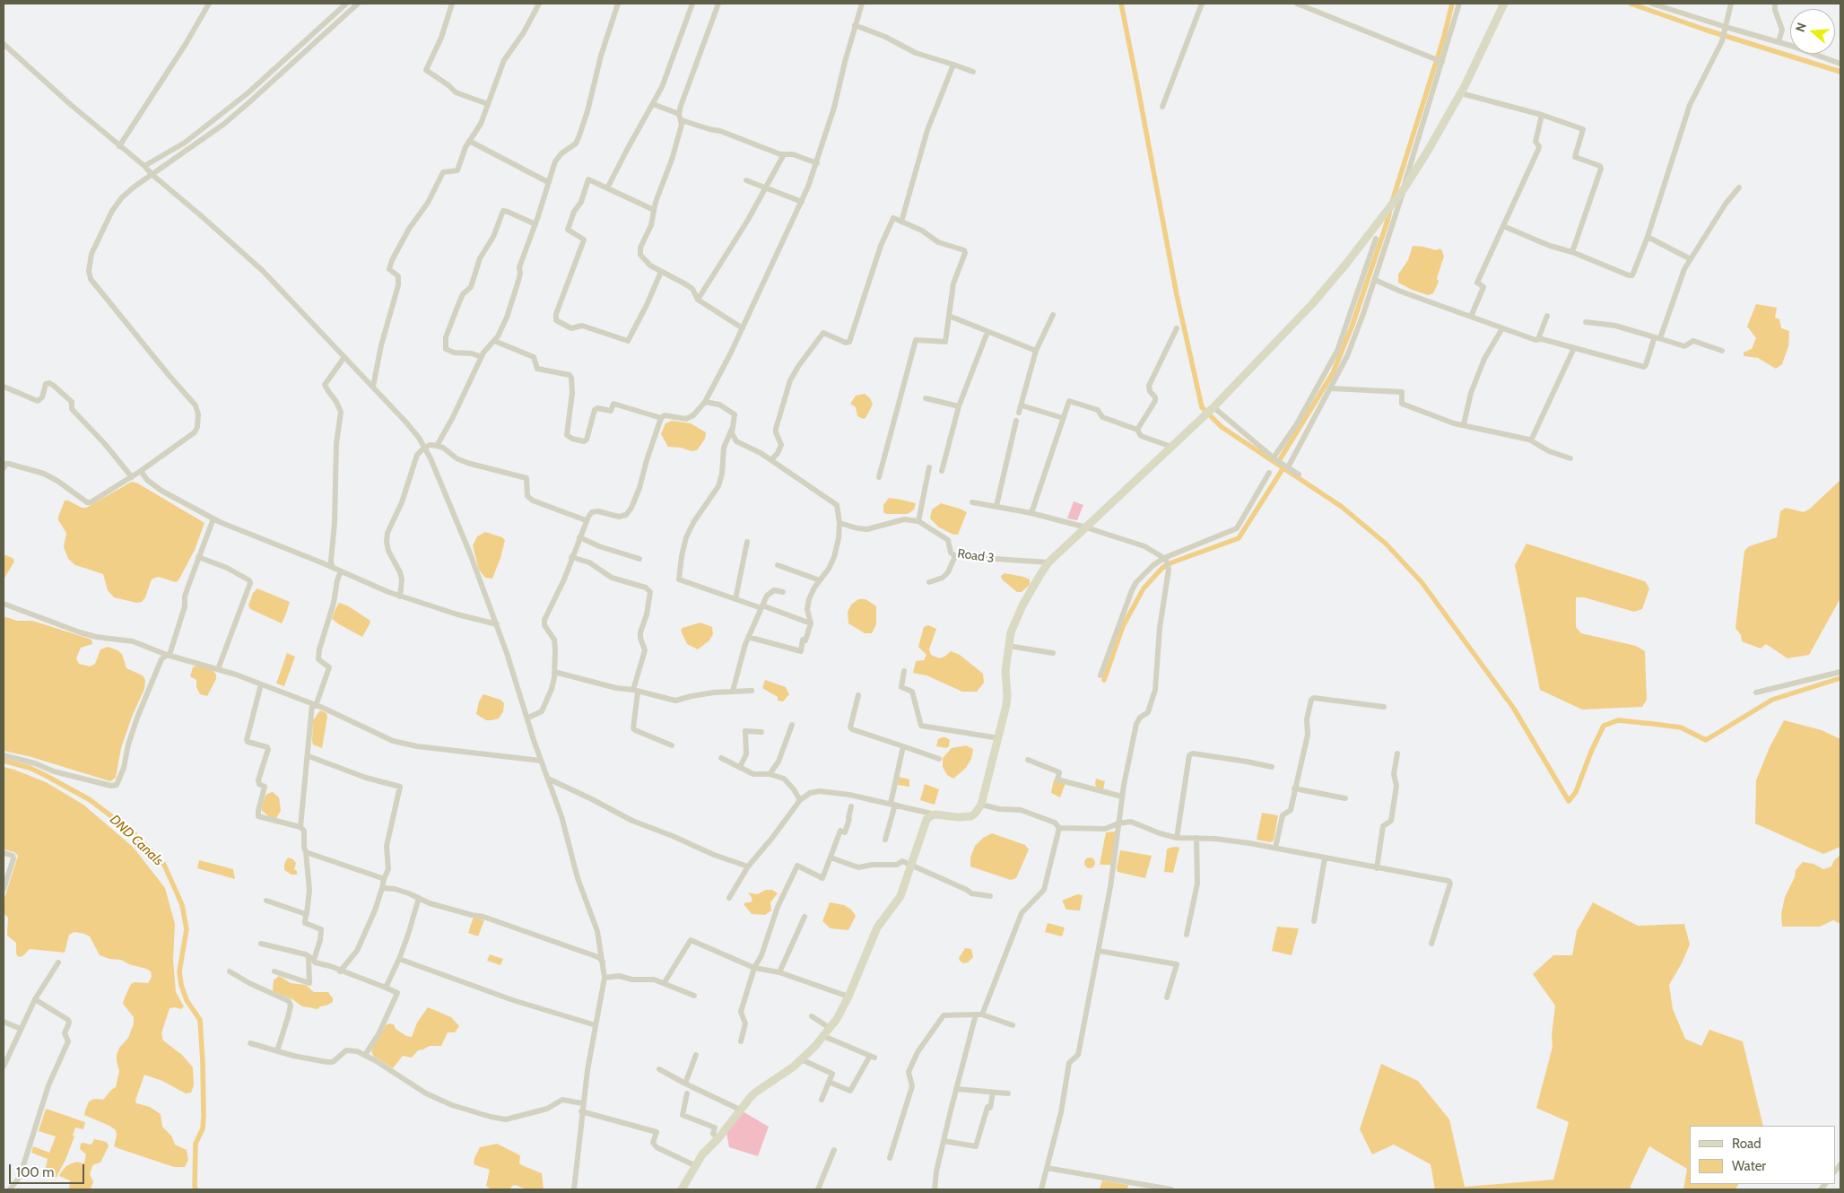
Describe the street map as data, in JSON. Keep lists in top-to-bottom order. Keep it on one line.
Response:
{"streets":{"street":["Road 3"]},"water":["DND Canals"],"legend":["Road","Water"],"scale_bar":"100 m","north":"left"}
